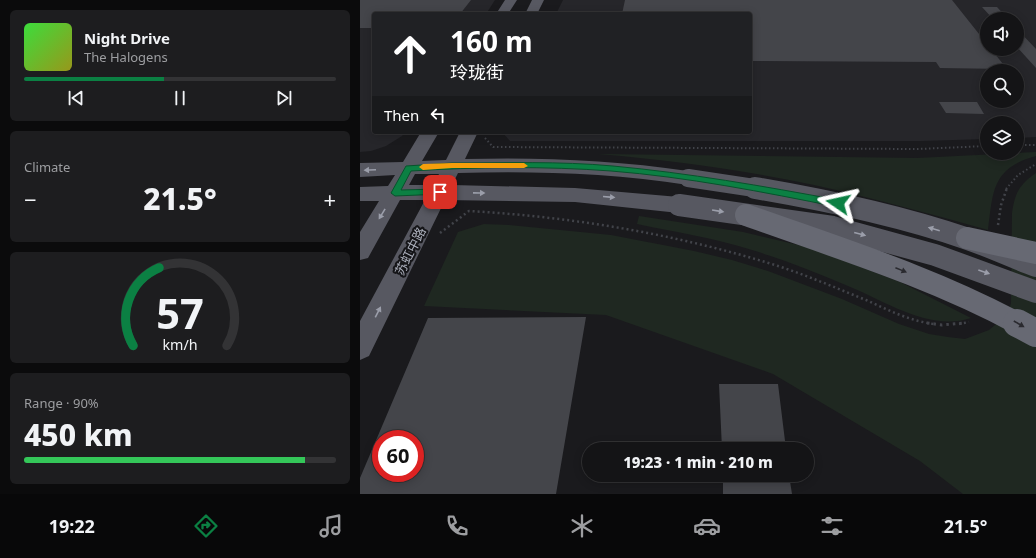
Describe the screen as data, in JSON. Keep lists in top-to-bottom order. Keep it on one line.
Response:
{"streets":{"main road":["苏虹中路"]},"page":{"turn":["160 m","玲珑街"],"song":["Night Drive","The Halogens"],"then":"Then","tile":["Climate",["Range · 90%","450 km"]],"heat":["−","21.5°","+"],"limit":"60","trip":"19:23 · 1 min · 210 m","tabs":["19:22","21.5°"],"gauge":["57","km/h"]}}
